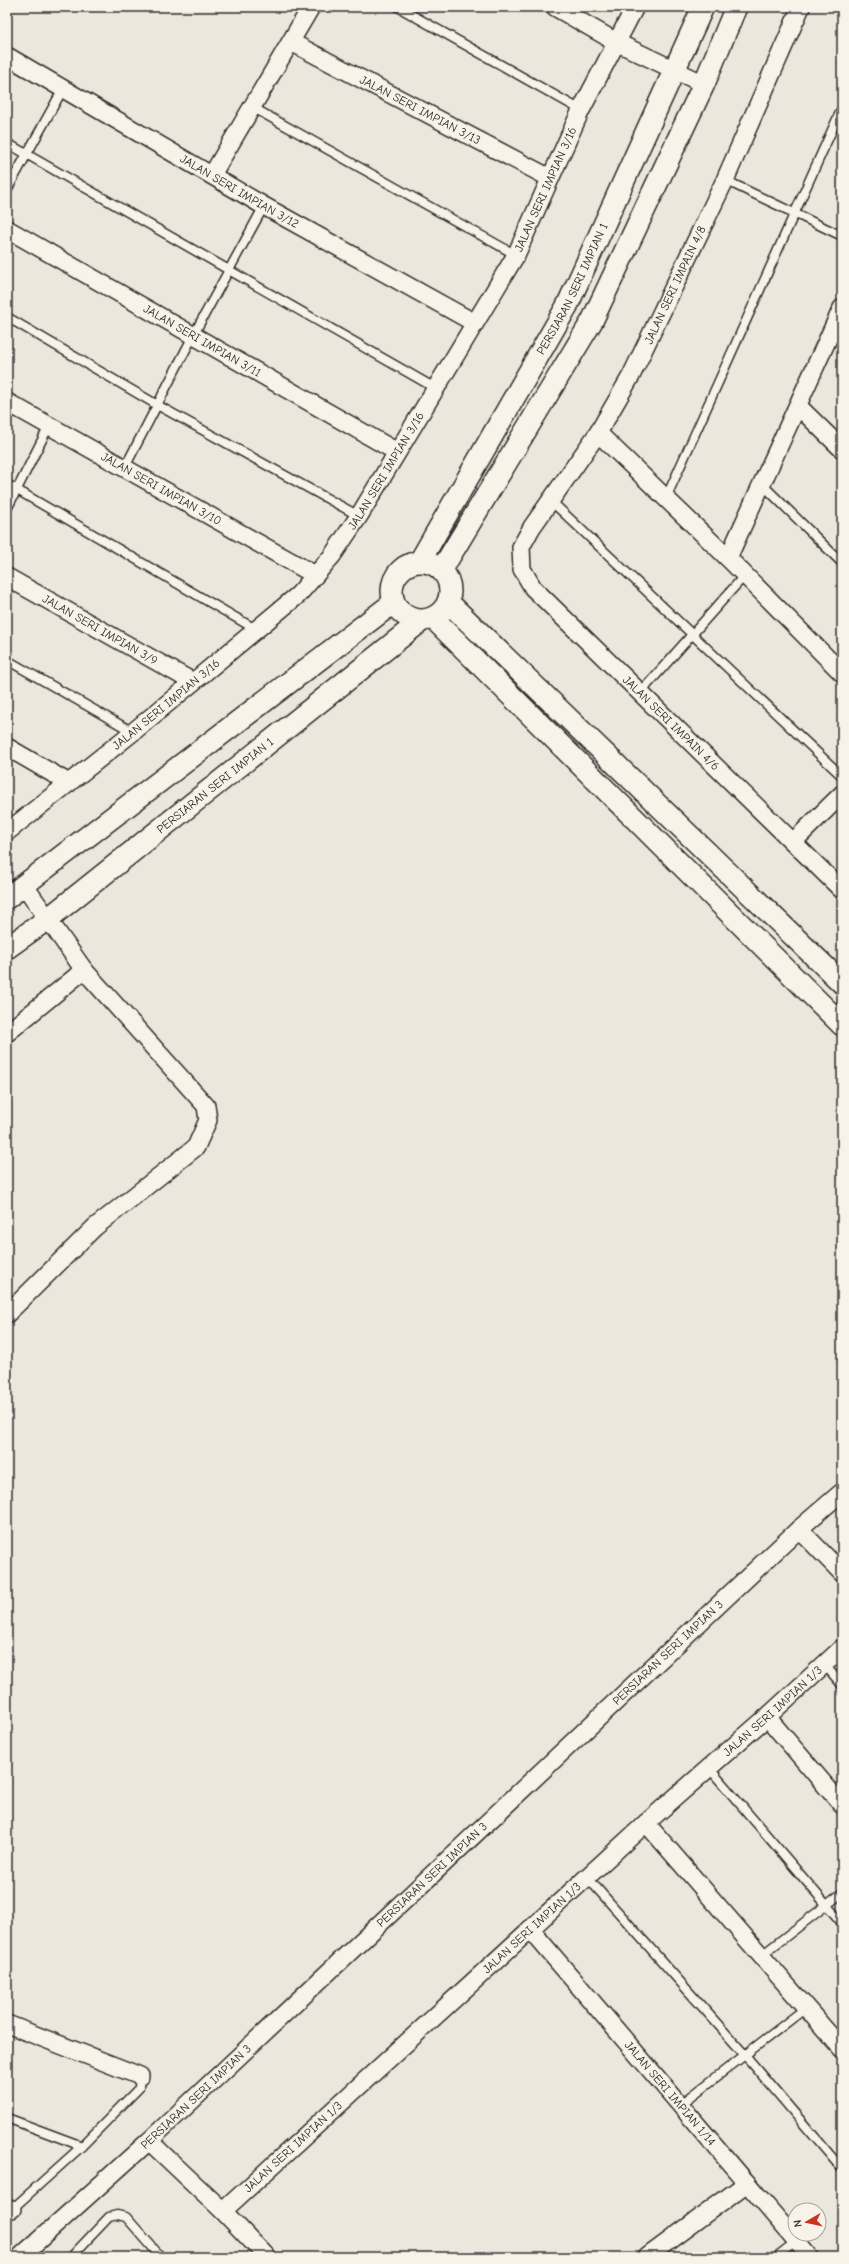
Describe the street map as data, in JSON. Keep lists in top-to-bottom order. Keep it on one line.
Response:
{"streets":{"street":["JALAN SERI IMPIAN 3/13","JALAN SERI IMPIAN 3/16","JALAN SERI IMPIAN 3/12","JALAN SERI IMPAIN 4/8","PERSIARAN SERI IMPIAN 1","JALAN SERI IMPIAN 3/11","JALAN SERI IMPIAN 3/10","JALAN SERI IMPIAN 3/9","JALAN SERI IMPAIN 4/6","PERSIARAN SERI IMPIAN 3","JALAN SERI IMPIAN 1/3","JALAN SERI IMPIAN 1/14"]},"crossings":[["JALAN SERI IMPIAN 3/13","JALAN SERI IMPIAN 3/16"],["JALAN SERI IMPIAN 3/16","JALAN SERI IMPIAN 3/12"],["JALAN SERI IMPIAN 3/16","JALAN SERI IMPIAN 3/11"],["JALAN SERI IMPIAN 3/16","JALAN SERI IMPIAN 3/10"],["JALAN SERI IMPIAN 3/16","JALAN SERI IMPIAN 3/9"],["JALAN SERI IMPAIN 4/8","JALAN SERI IMPAIN 4/6"],["JALAN SERI IMPIAN 1/3","JALAN SERI IMPIAN 1/14"]],"north":"left"}
